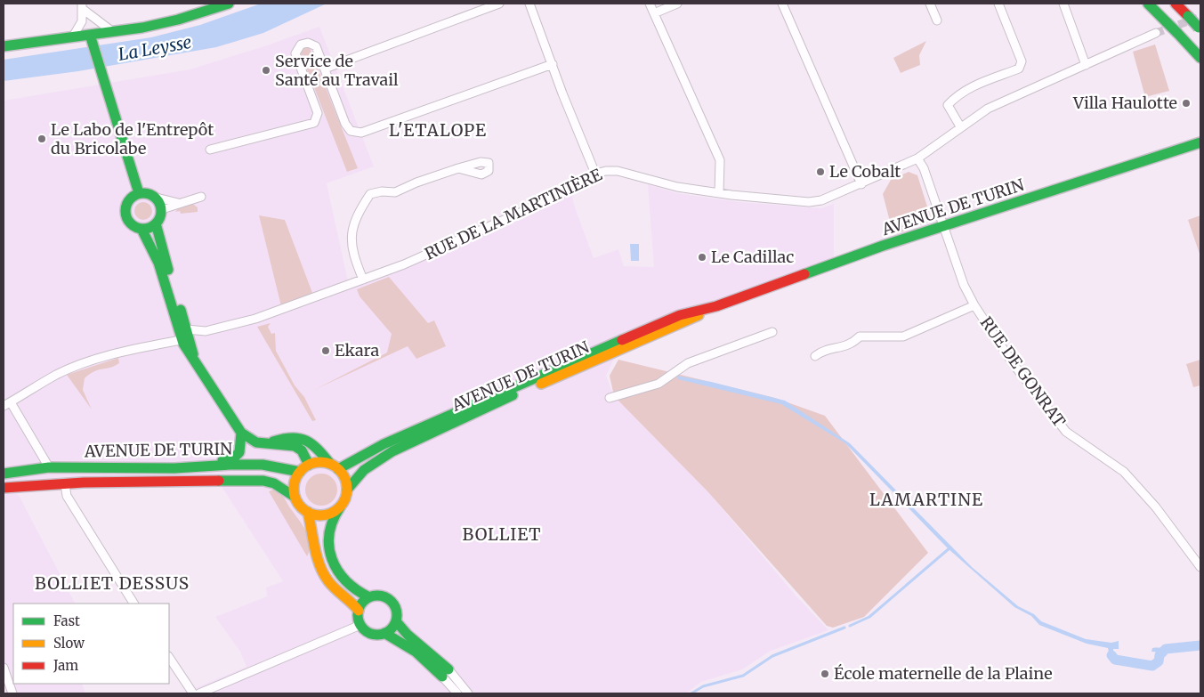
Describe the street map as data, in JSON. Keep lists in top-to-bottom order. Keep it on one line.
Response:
{"streets":{"main road":["AVENUE DE TURIN"],"street":["RUE DE LA MARTINIÈRE","RUE DE GONRAT"]},"crossings":[["AVENUE DE TURIN","RUE DE GONRAT"],["RUE DE LA MARTINIÈRE","RUE DE GONRAT"]],"districts":["L'ETALOPE","LAMARTINE","BOLLIET","BOLLIET DESSUS"],"water":["La Leysse"],"places":["Service de Santé au Travail","Villa Haulotte","Le Labo de l'Entrepôt du Bricolabe","Le Cobalt","Le Cadillac","Ekara","École maternelle de la Plaine"],"legend":["Fast","Slow","Jam"]}
